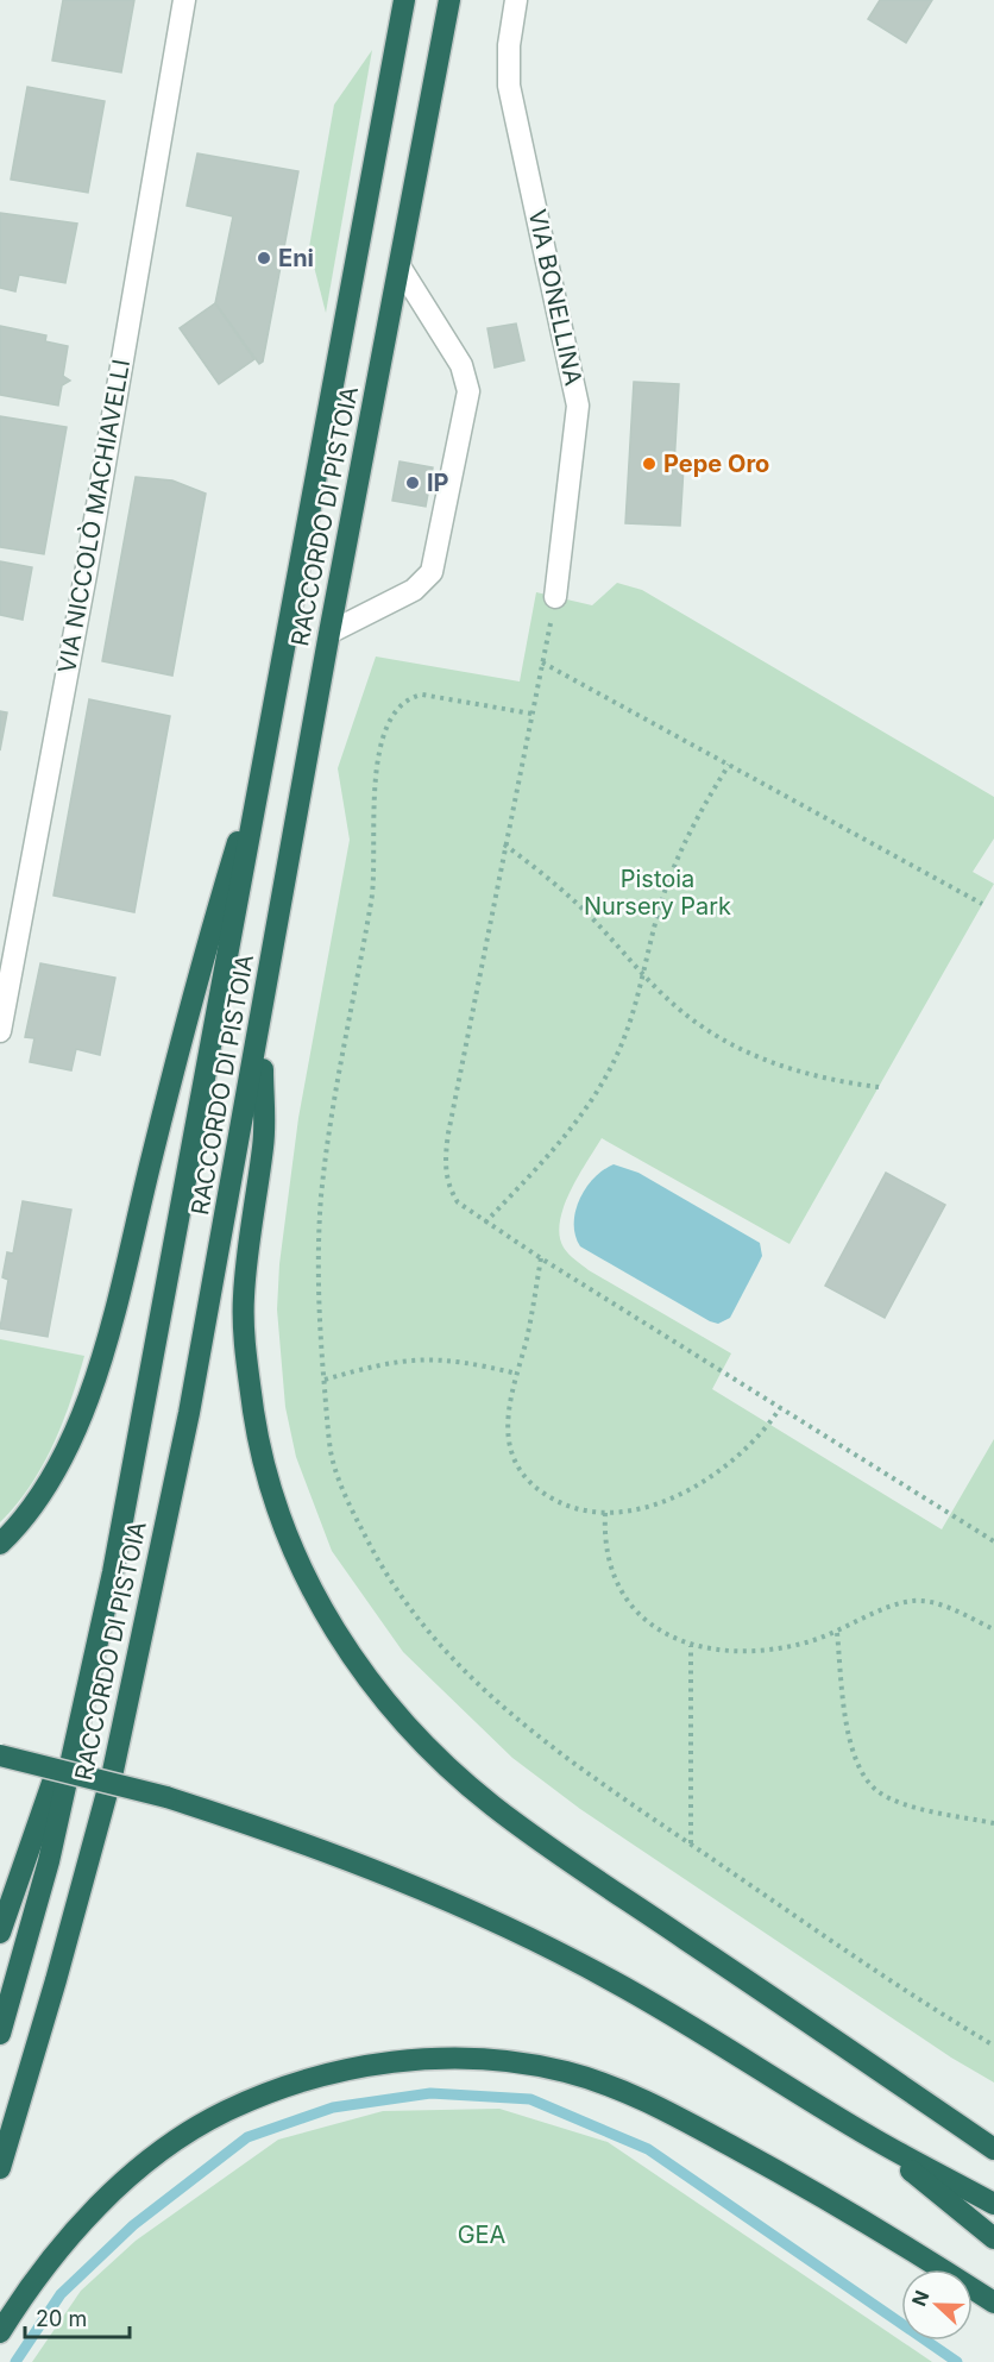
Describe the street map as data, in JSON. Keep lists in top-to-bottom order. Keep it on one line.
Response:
{"streets":{"highway":["RACCORDO DI PISTOIA"],"street":["VIA BONELLINA","VIA NICCOLÒ MACHIAVELLI"]},"parks":["Pistoia Nursery Park","GEA"],"places":["Eni","Pepe Oro","IP"],"scale_bar":"20 m","north":"left"}
